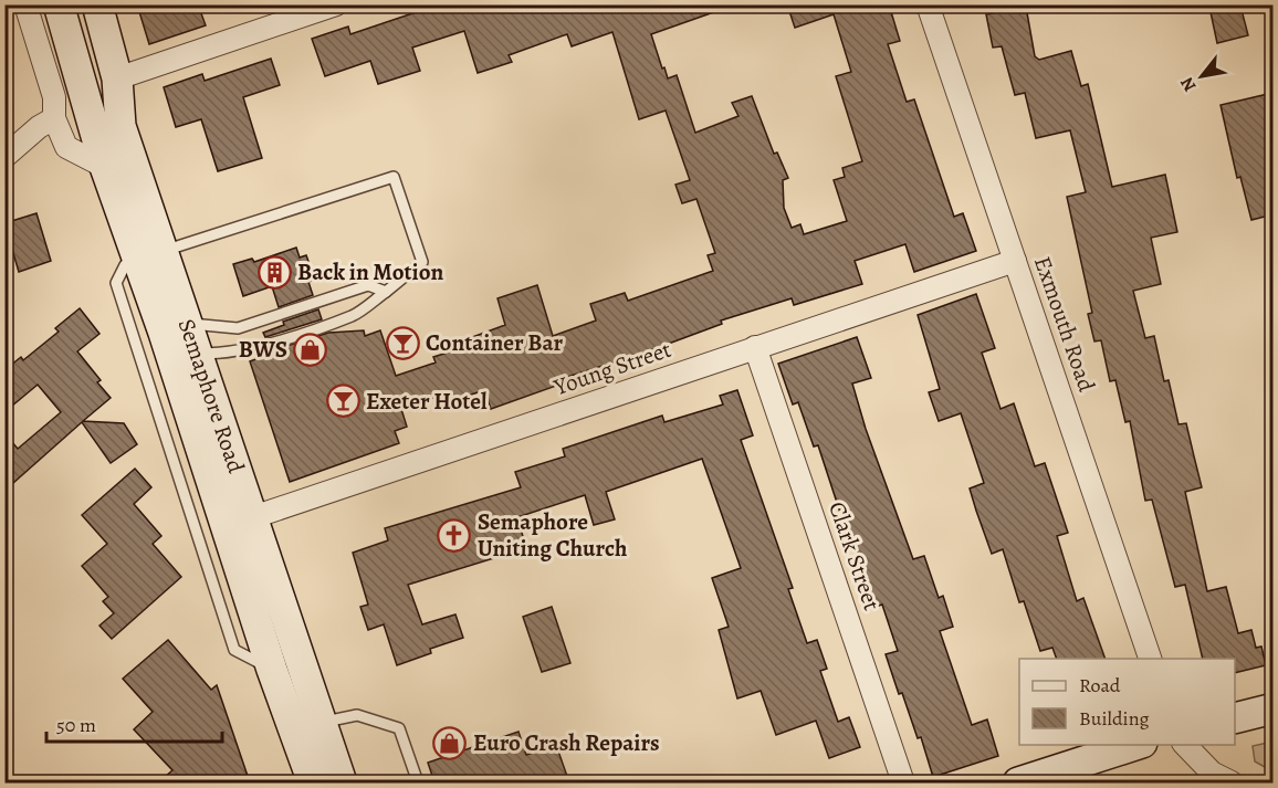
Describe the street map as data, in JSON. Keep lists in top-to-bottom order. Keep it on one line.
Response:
{"streets":{"main road":["Semaphore Road"],"street":["Exmouth Road","Young Street","Clark Street"]},"crossings":[["Exmouth Road","Young Street"],["Young Street","Semaphore Road"],["Young Street","Clark Street"]],"places":{"building":["Back in Motion"],"bar":["Container Bar","Exeter Hotel"],"shop":["BWS","Euro Crash Repairs"],"church":["Semaphore Uniting Church"]},"legend":["Road","Building"],"scale_bar":"50 m","north":"bottom left"}
